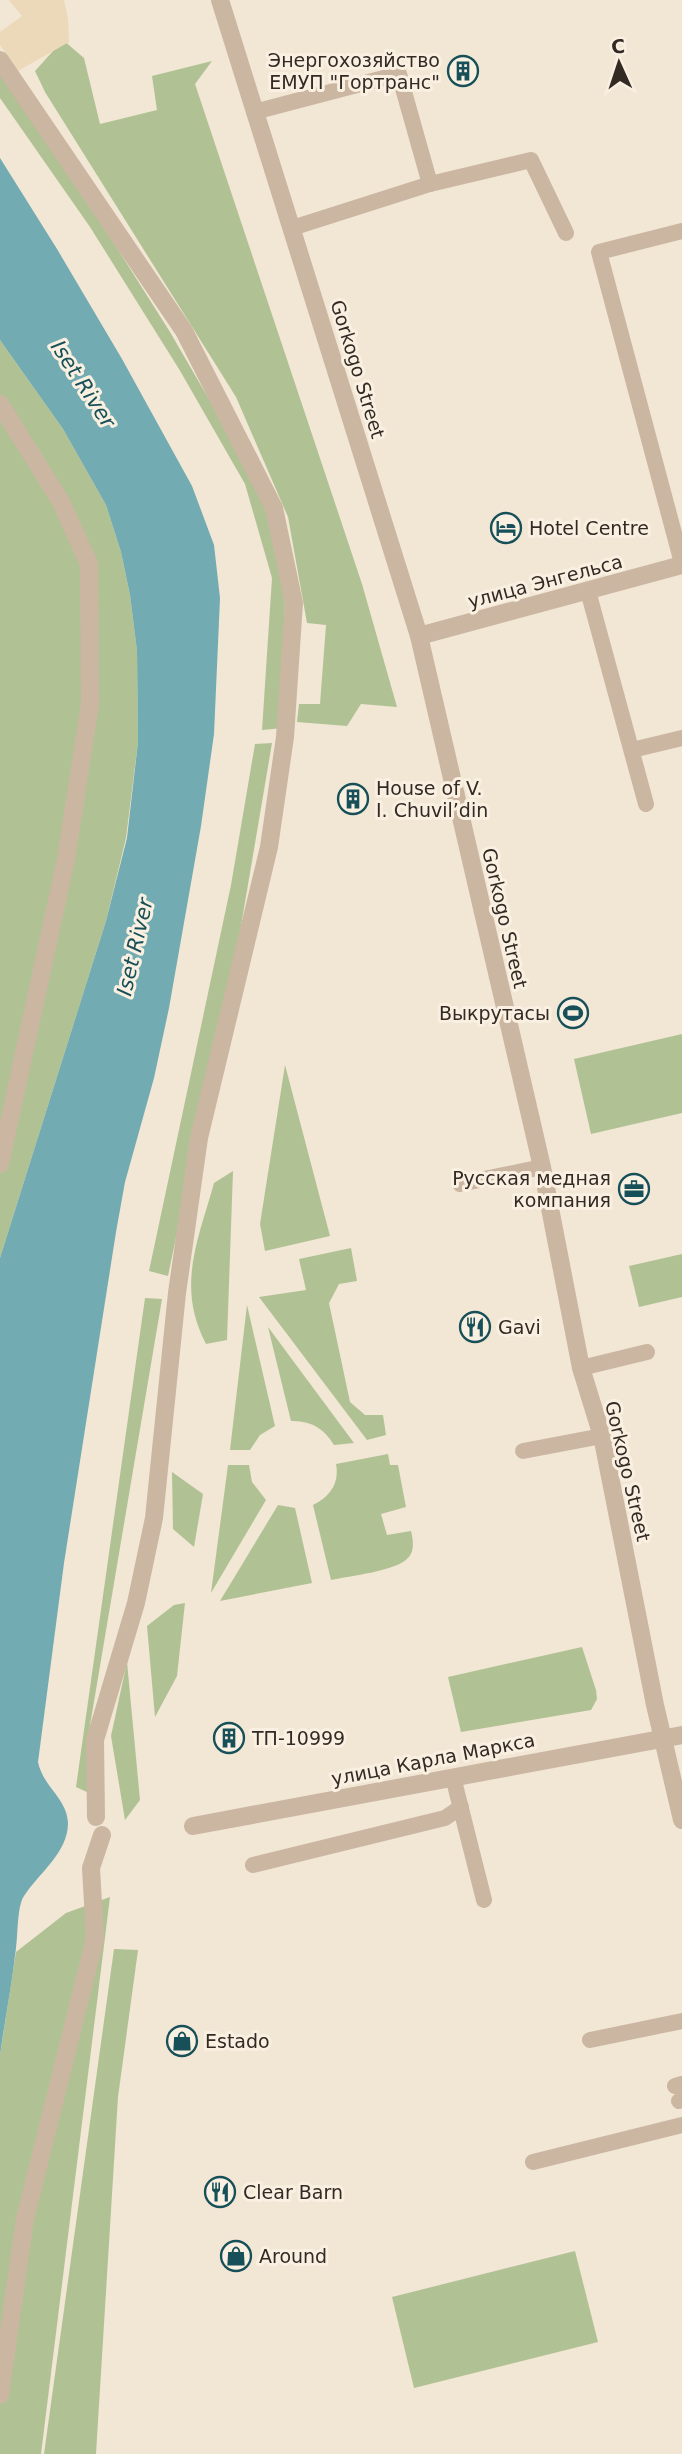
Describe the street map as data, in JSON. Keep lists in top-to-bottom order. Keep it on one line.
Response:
{"streets":{"street":["Gorkogo Street","улица Энгельса","улица Карла Маркса"]},"crossings":[["Gorkogo Street","улица Энгельса"],["Gorkogo Street","улица Карла Маркса"]],"water":["Iset River"],"places":{"building":["Энергохозяйство ЕМУП \"Гортранс\"","House of V. I. Chuvil’din","ТП-10999"],"hotel":["Hotel Centre"],"sports":["Выкрутасы"],"office":["Русская медная компания"],"restaurant":["Gavi","Clear Barn"],"shop":["Estado","Around"]},"north":"top"}
